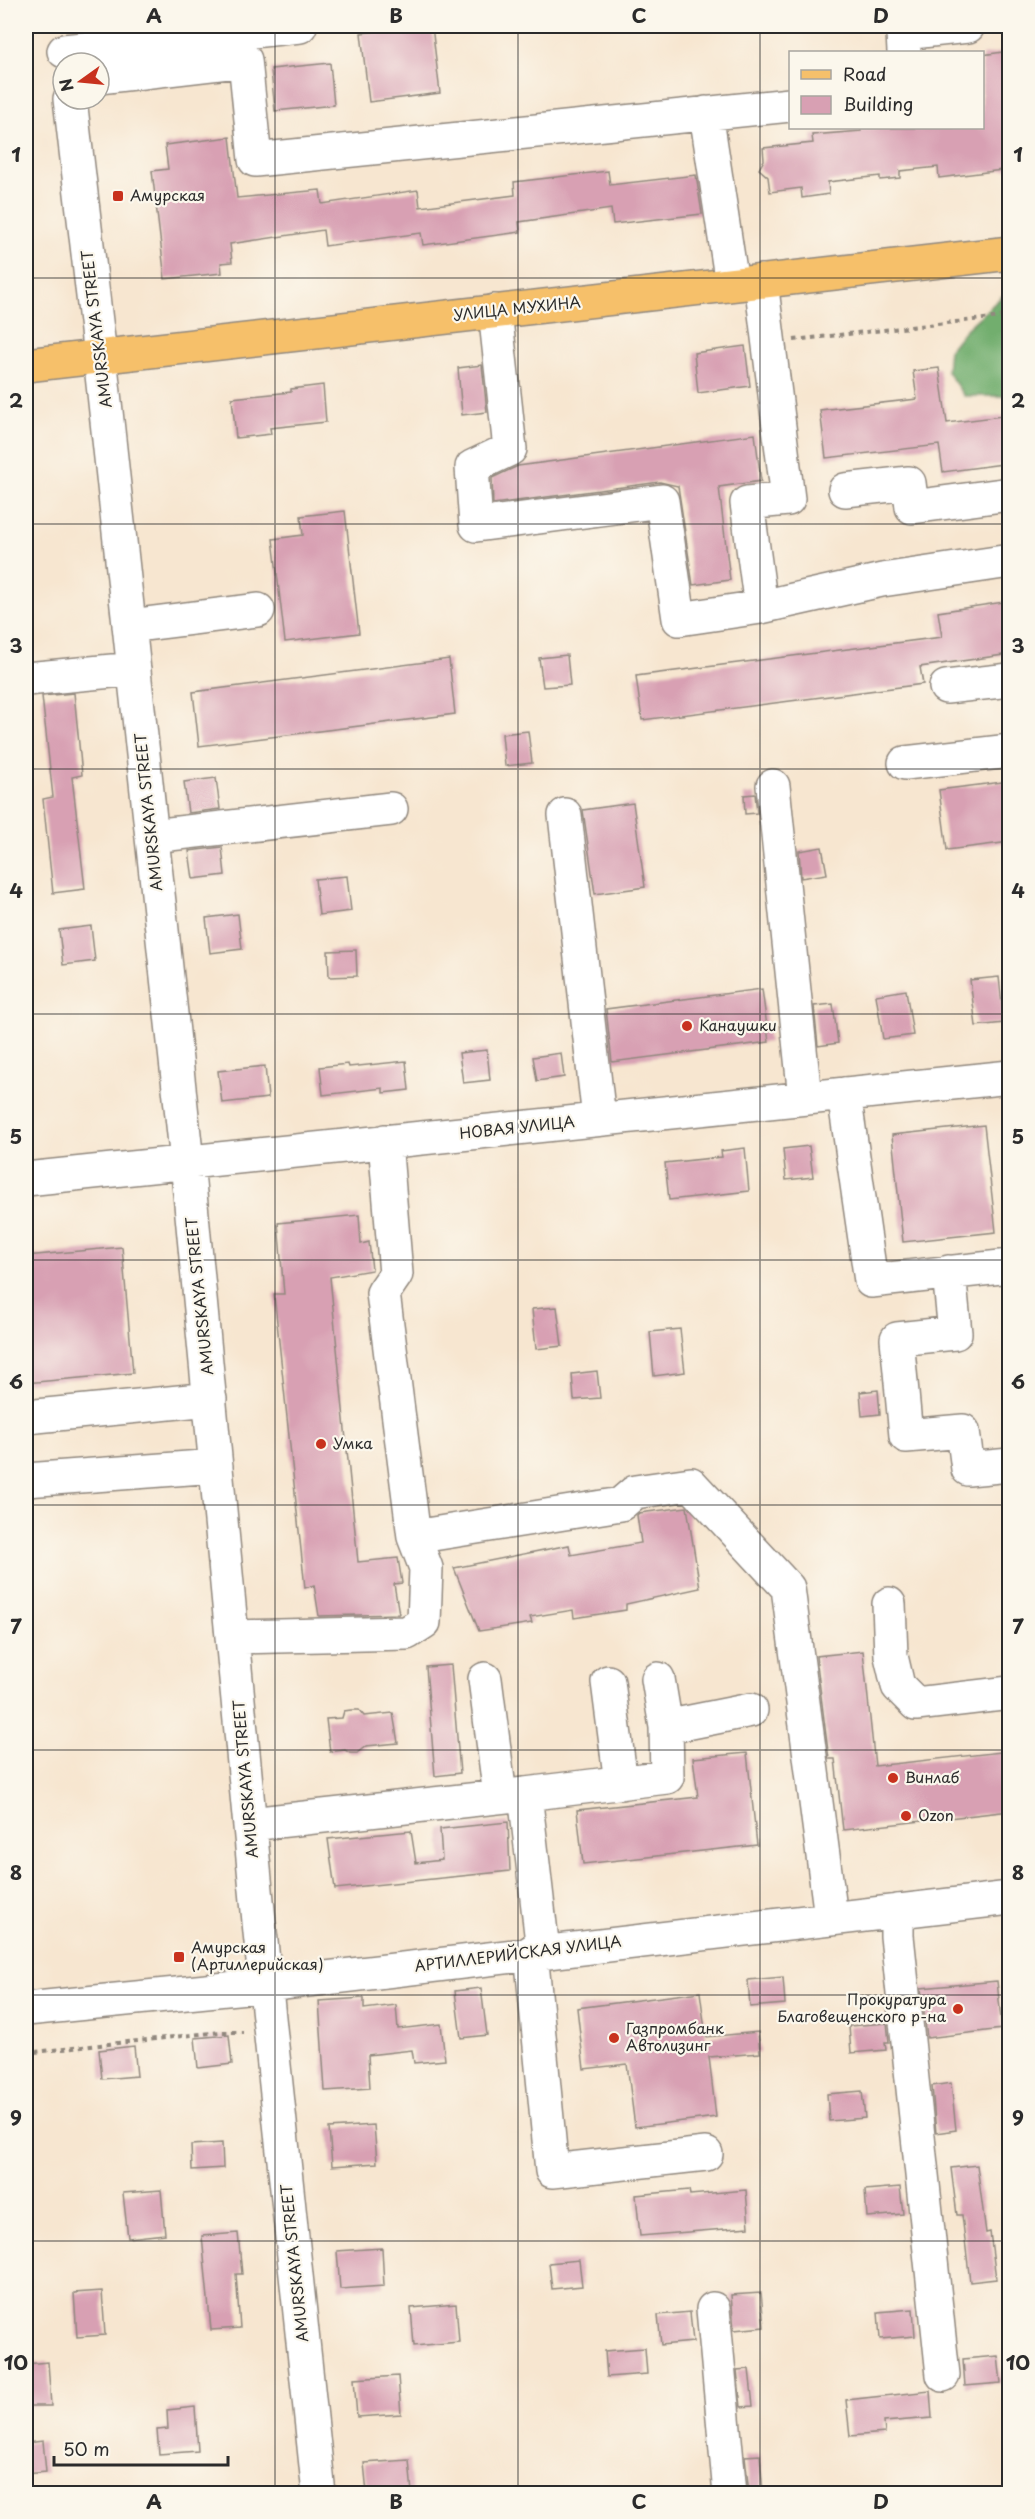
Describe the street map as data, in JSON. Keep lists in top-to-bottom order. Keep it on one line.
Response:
{"streets":{"main road":["УЛИЦА МУХИНА"],"street":["AMURSKAYA STREET","НОВАЯ УЛИЦА","АРТИЛЛЕРИЙСКАЯ УЛИЦА"]},"crossings":[["УЛИЦА МУХИНА","AMURSKAYA STREET"],["AMURSKAYA STREET","НОВАЯ УЛИЦА"],["AMURSKAYA STREET","АРТИЛЛЕРИЙСКАЯ УЛИЦА"]],"places":{"transit":["Амурская","Амурская (Артиллерийская)"],"other":["Канаушки","Умка","Винлаб","Ozon","Прокуратура Благовещенского р-на","Газпромбанк Автолизинг"]},"legend":["Road","Building"],"scale_bar":"50 m","north":"left","grid":{"columns":["A","B","C","D"],"rows":["1","2","3","4","5","6","7","8","9","10"]}}
